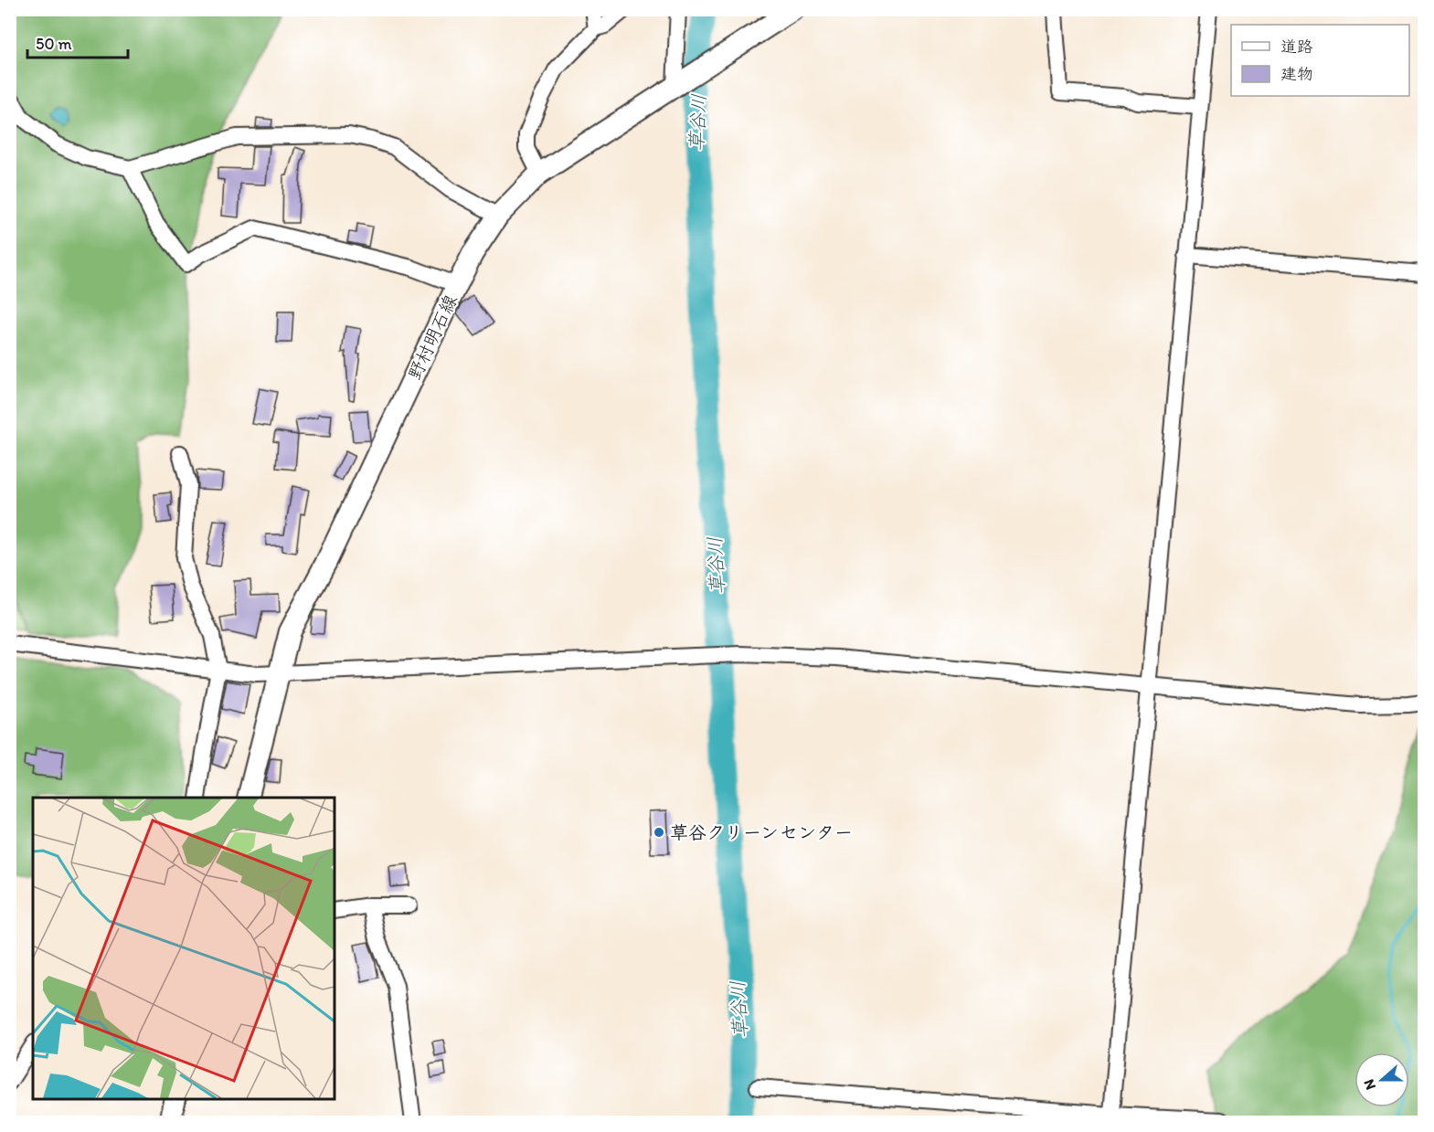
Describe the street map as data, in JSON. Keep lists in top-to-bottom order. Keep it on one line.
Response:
{"streets":{"main road":["野村明石線"]},"water":["草谷川"],"places":["草谷クリーンセンター"],"legend":["道路","建物"],"scale_bar":"50 m","north":"left"}
